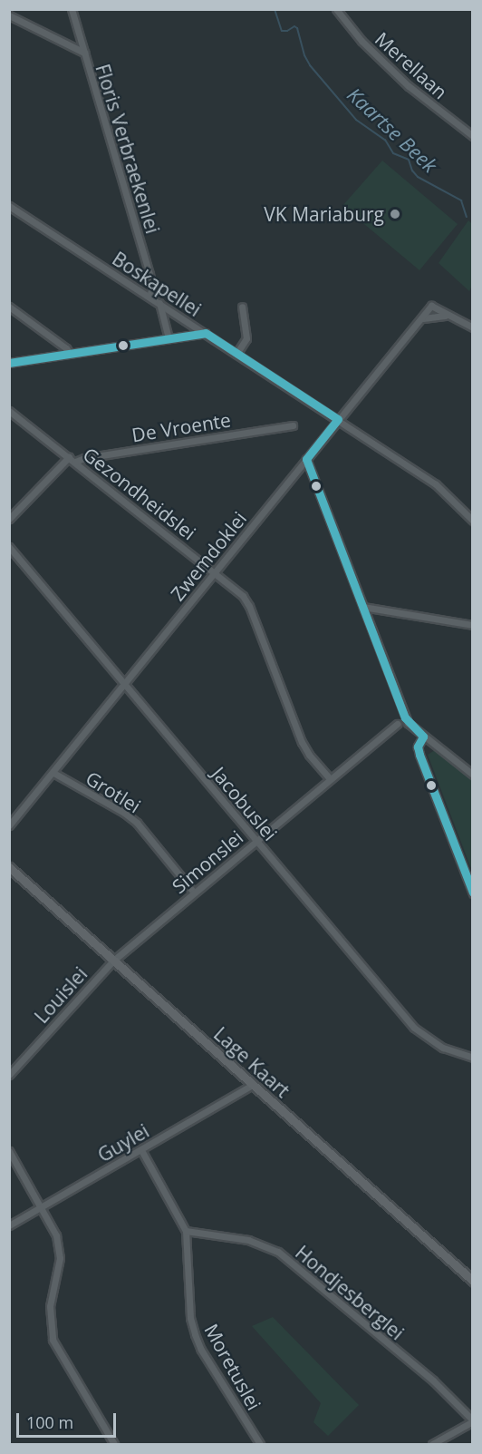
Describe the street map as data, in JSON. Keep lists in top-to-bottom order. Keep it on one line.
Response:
{"streets":{"street":["Merellaan","Floris Verbraekenlei","Boskapellei","De Vroente","Gezondheidslei","Zwemdoklei","Grotlei","Jacobuslei","Simonslei","Louislei","Lage Kaart","Guylei","Hondjesberglei","Moretuslei"]},"crossings":[["Floris Verbraekenlei","Boskapellei"],["Boskapellei","Zwemdoklei"],["De Vroente","Gezondheidslei"],["Gezondheidslei","Zwemdoklei"],["Gezondheidslei","Simonslei"],["Zwemdoklei","Grotlei"],["Zwemdoklei","Jacobuslei"],["Grotlei","Simonslei"],["Jacobuslei","Simonslei"],["Simonslei","Louislei"],["Simonslei","Lage Kaart"],["Louislei","Lage Kaart"],["Lage Kaart","Guylei"],["Guylei","Moretuslei"],["Hondjesberglei","Moretuslei"]],"water":["Kaartse Beek"],"places":["VK Mariaburg"],"scale_bar":"100 m"}
